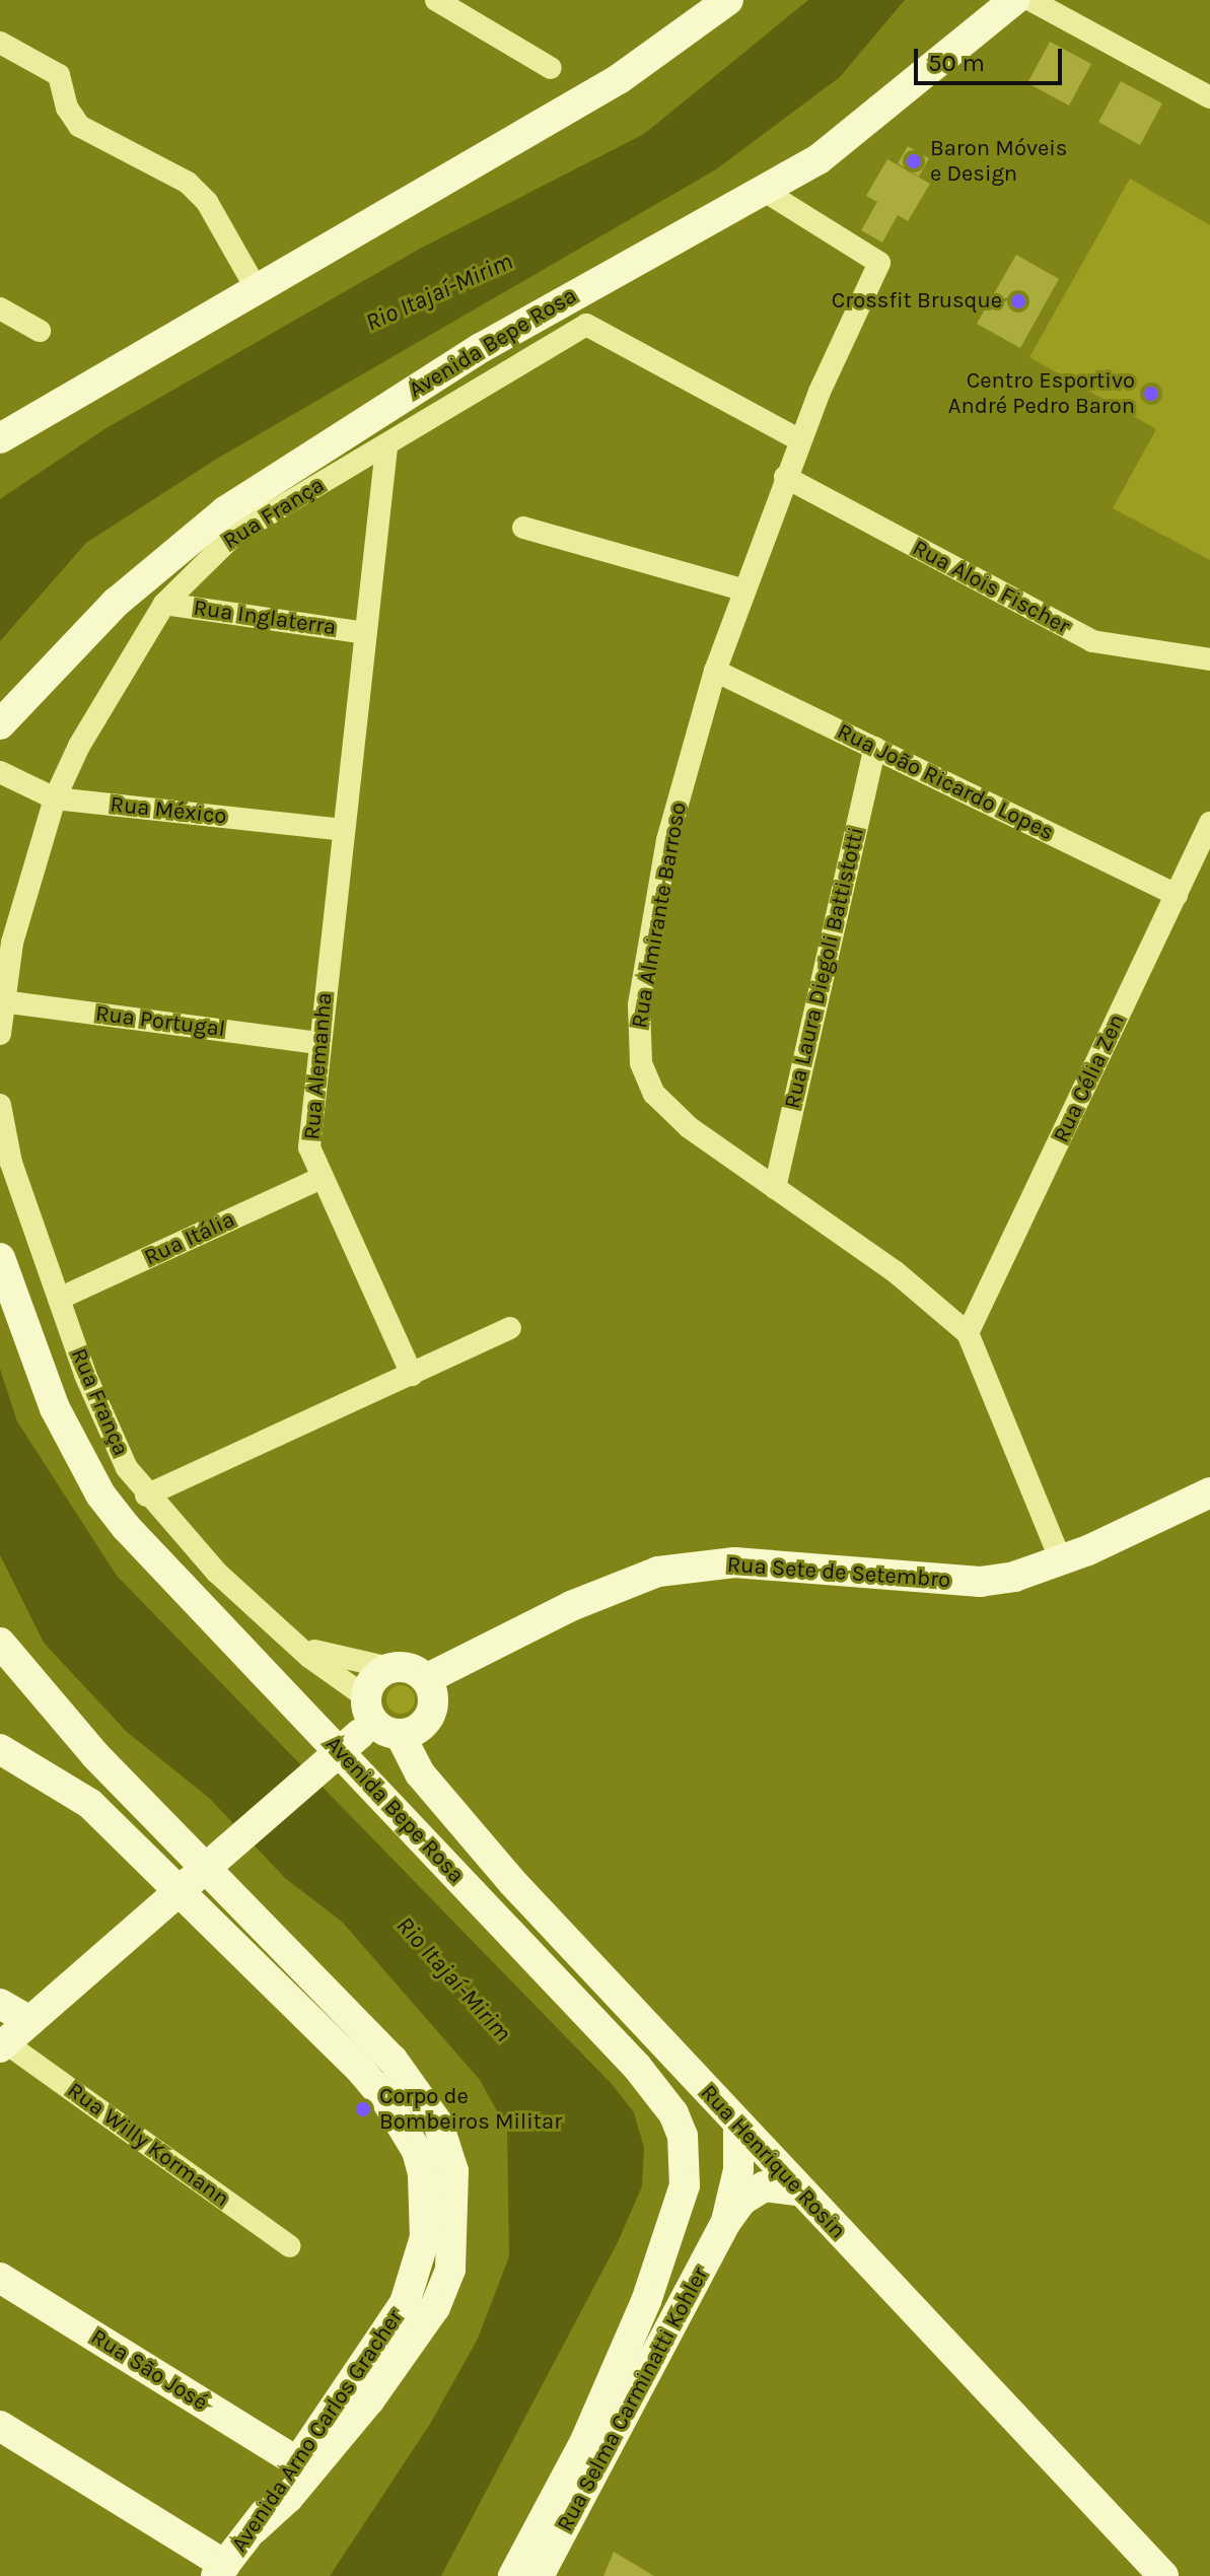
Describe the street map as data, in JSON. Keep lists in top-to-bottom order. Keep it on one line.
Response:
{"streets":{"main road":["Avenida Bepe Rosa","Rua Sete de Setembro","Rua Henrique Rosin","Rua São José","Rua Selma Carminatti Kohler","Avenida Arno Carlos Gracher"],"street":["Rua França","Rua Alois Fischer","Rua Inglaterra","Rua João Ricardo Lopes","Rua México","Rua Almirante Barroso","Rua Laura Diegoli Battistotti","Rua Portugal","Rua Alemanha","Rua Célia Zen","Rua Itália","Rua Willy Kormann"]},"crossings":[["Avenida Bepe Rosa","Rua Almirante Barroso"],["Rua França","Rua Inglaterra"],["Rua França","Rua México"],["Rua França","Rua Almirante Barroso"],["Rua França","Rua Portugal"],["Rua França","Rua Alemanha"],["Rua França","Rua Itália"],["Rua França","Rua Sete de Setembro"],["Rua França","Rua Henrique Rosin"],["Rua Alois Fischer","Rua Almirante Barroso"],["Rua Inglaterra","Rua Alemanha"],["Rua João Ricardo Lopes","Rua Almirante Barroso"],["Rua João Ricardo Lopes","Rua Laura Diegoli Battistotti"],["Rua João Ricardo Lopes","Rua Célia Zen"],["Rua México","Rua Alemanha"],["Rua Almirante Barroso","Rua Laura Diegoli Battistotti"],["Rua Almirante Barroso","Rua Célia Zen"],["Rua Almirante Barroso","Rua Sete de Setembro"],["Rua Portugal","Rua Alemanha"],["Rua Alemanha","Rua Itália"],["Rua Sete de Setembro","Rua Henrique Rosin"],["Rua Henrique Rosin","Rua Selma Carminatti Kohler"],["Rua São José","Avenida Arno Carlos Gracher"]],"water":["Rio Itajaí-Mirim"],"places":["Baron Móveis e Design","Crossfit Brusque","Centro Esportivo André Pedro Baron","Corpo de Bombeiros Militar"],"scale_bar":"50 m"}
